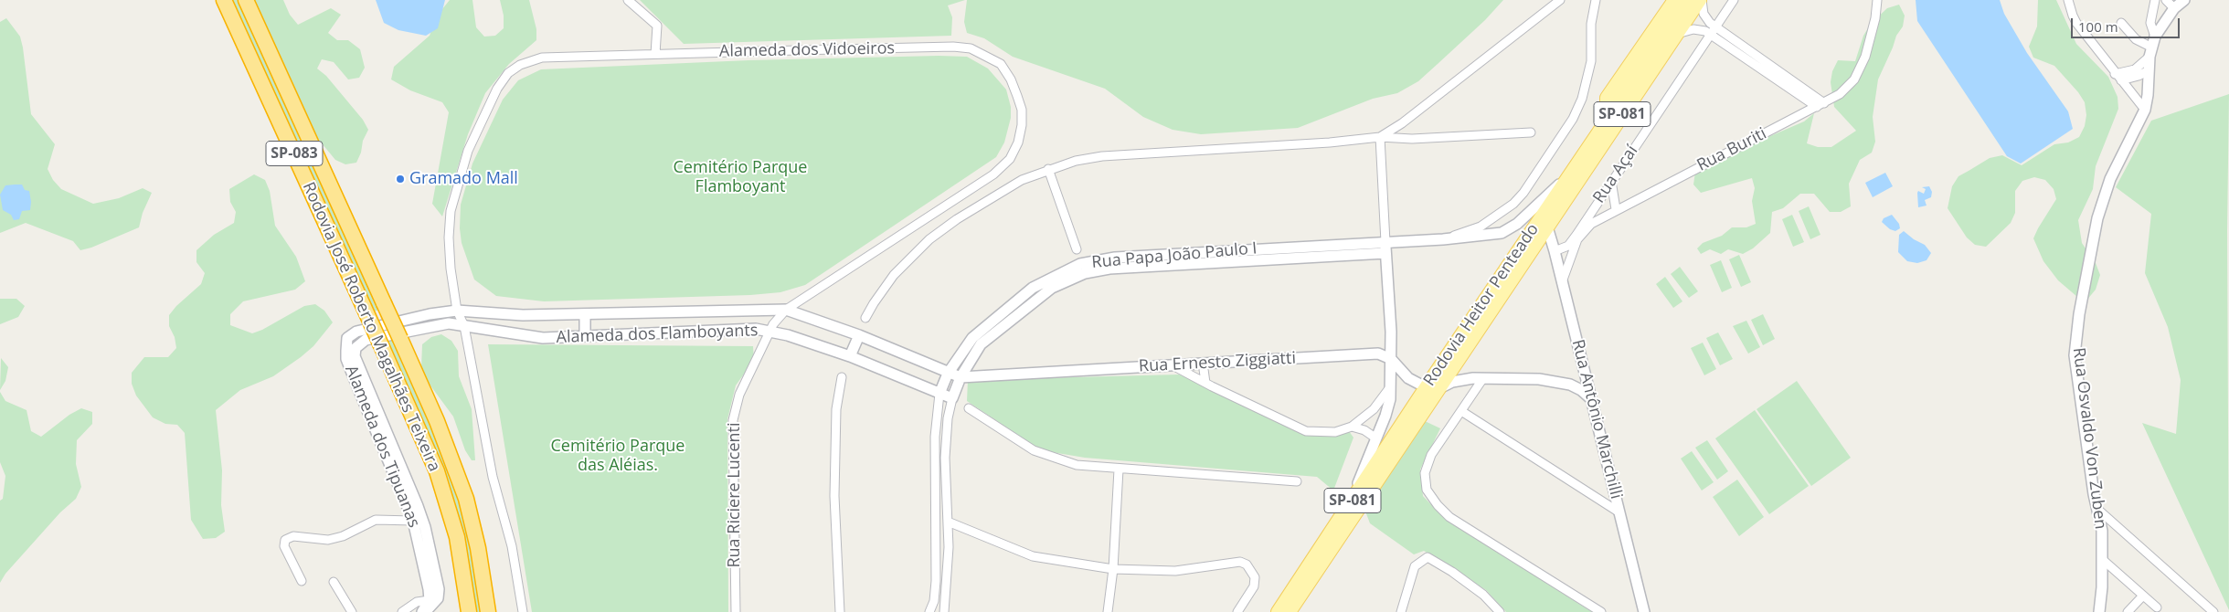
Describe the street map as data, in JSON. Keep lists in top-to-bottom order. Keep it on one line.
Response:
{"streets":{"highway":["SP-083","Rodovia José Roberto Magalhães Teixeira"],"main road":["SP-081","Rodovia Heitor Penteado"],"street":["Alameda dos Vidoeiros","Rua Buriti","Rua Açaí","Rua Papa João Paulo I","Alameda dos Flamboyants","Rua Ernesto Ziggiatti","Rua Antônio Marchilli","Rua Osvaldo Von Zuben","Alameda dos Tipuanas","Rua Riciere Lucenti"]},"crossings":[["Alameda dos Vidoeiros","Alameda dos Flamboyants"],["Alameda dos Vidoeiros","Rua Riciere Lucenti"],["Rua Buriti","Rua Antônio Marchilli"],["Rua Açaí","Rua Antônio Marchilli"],["Rua Papa João Paulo I","Rodovia Heitor Penteado"],["Rua Papa João Paulo I","Alameda dos Flamboyants"],["Rua Papa João Paulo I","Rua Ernesto Ziggiatti"],["Rua Papa João Paulo I","Rua Antônio Marchilli"],["Rodovia Heitor Penteado","Rua Antônio Marchilli"],["Alameda dos Flamboyants","Rua Ernesto Ziggiatti"],["Alameda dos Flamboyants","Alameda dos Tipuanas"],["Alameda dos Flamboyants","Rua Riciere Lucenti"]],"parks":["Cemitério Parque Flamboyant","Cemitério Parque das Aléias."],"places":["Gramado Mall"],"scale_bar":"100 m"}
